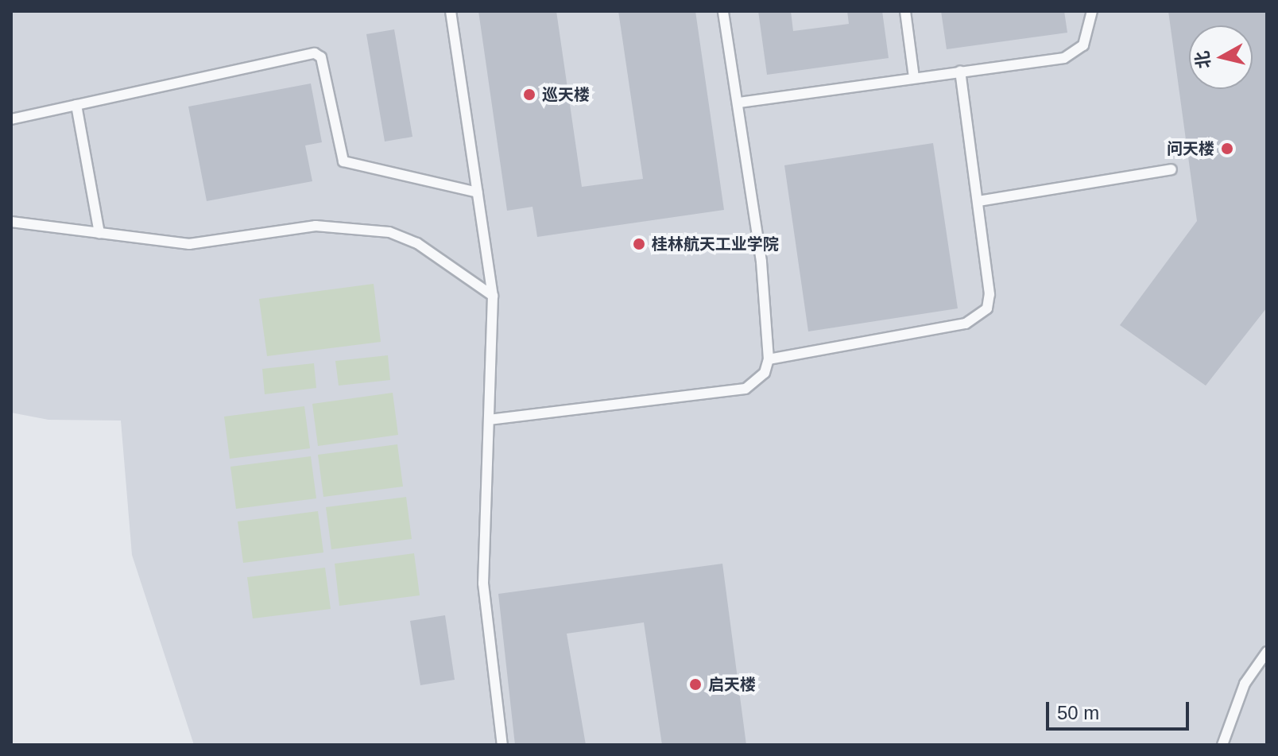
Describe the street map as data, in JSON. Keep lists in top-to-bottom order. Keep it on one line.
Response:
{"places":["巡天楼","问天楼","桂林航天工业学院","启天楼"],"scale_bar":"50 m","north":"left"}
